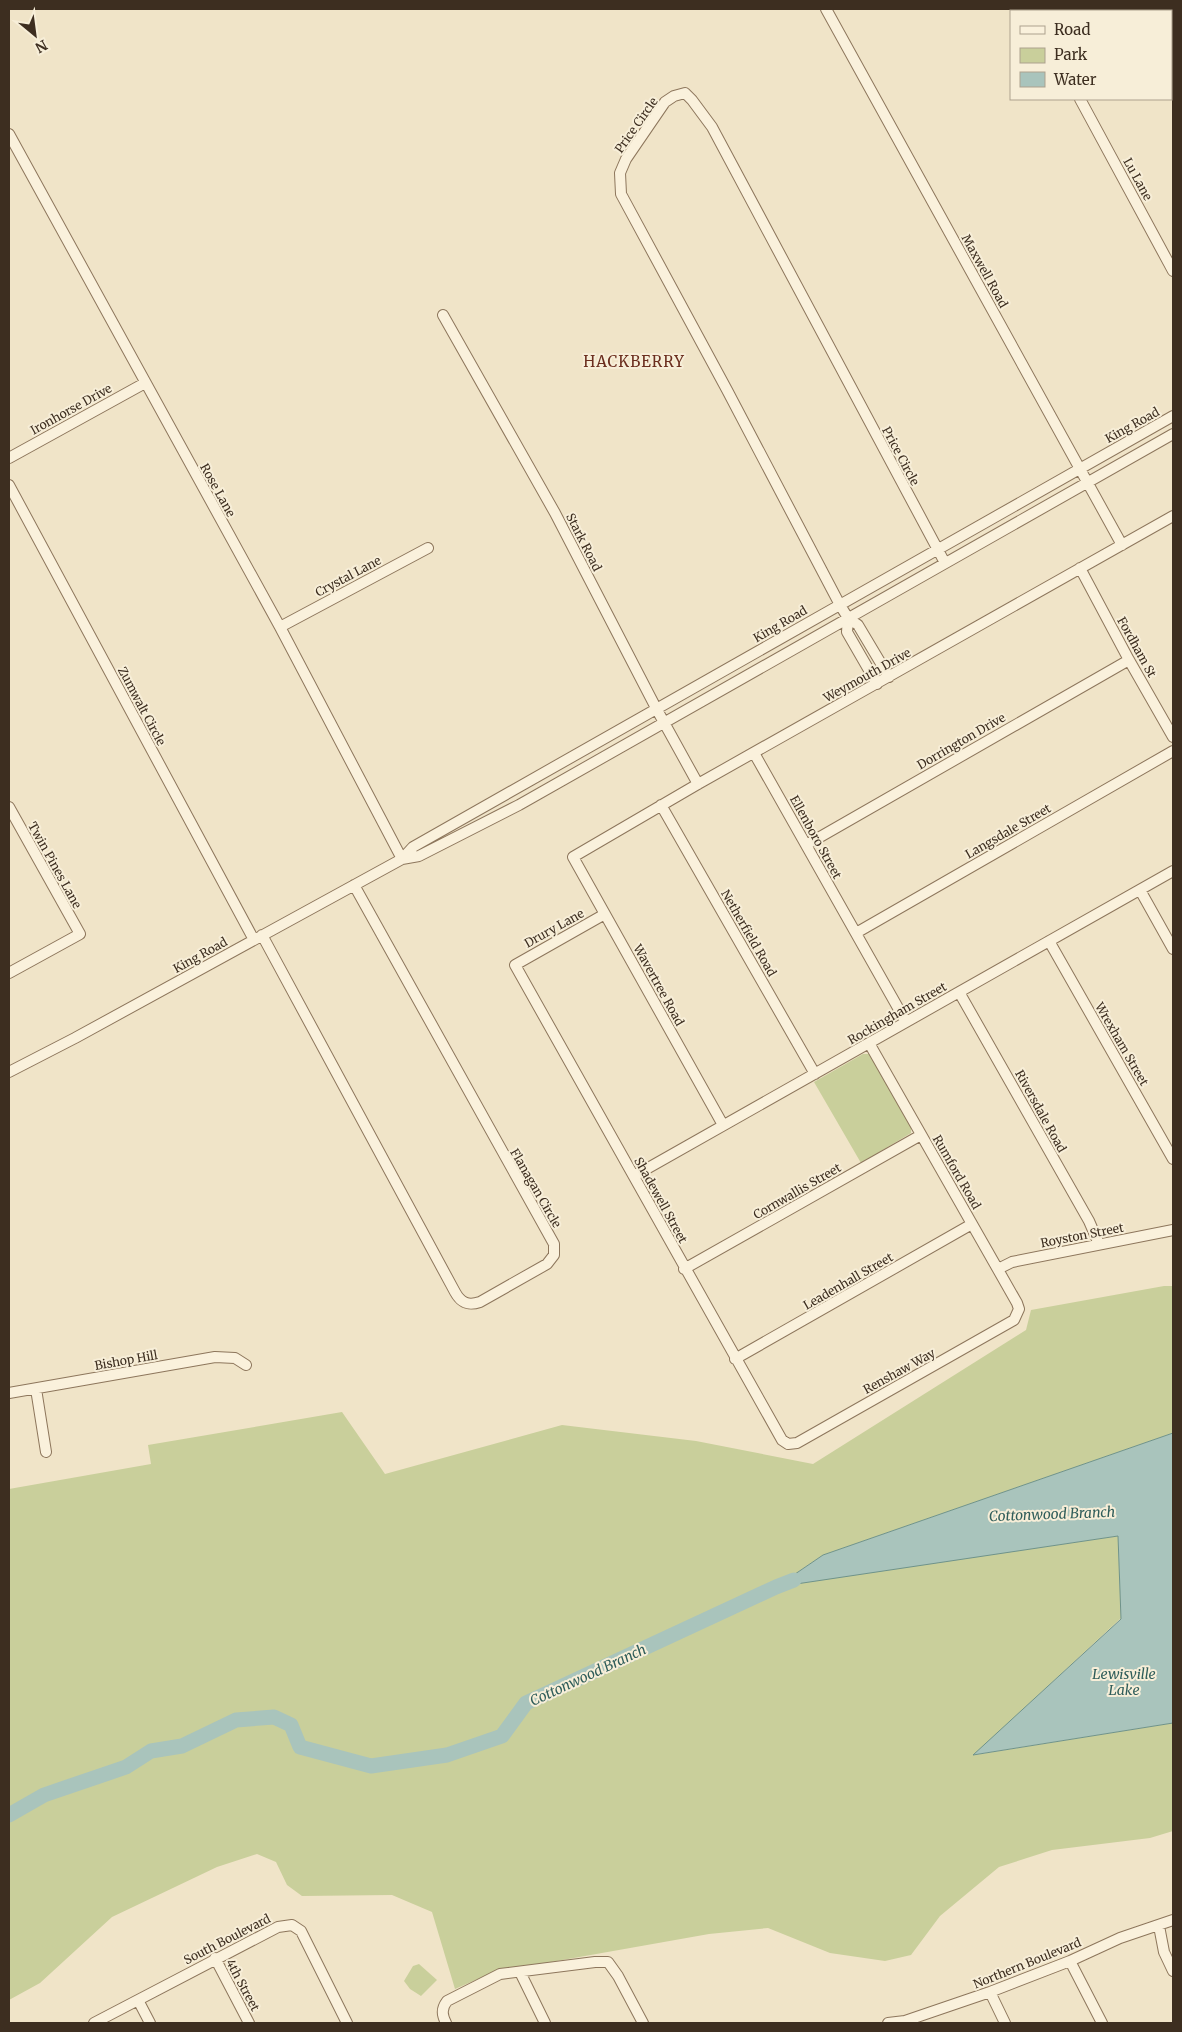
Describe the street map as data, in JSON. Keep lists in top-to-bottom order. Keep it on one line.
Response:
{"streets":{"street":["Price Circle","Lu Lane","Maxwell Road","Ironhorse Drive","King Road","Rose Lane","Stark Road","Crystal Lane","Fordham St","Weymouth Drive","Zumwalt Circle","Dorrington Drive","Langsdale Street","Ellenboro Street","Twin Pines Lane","Drury Lane","Netherfield Road","Wavertree Road","Rockingham Street","Wrexham Street","Riversdale Road","Rumford Road","Flanagan Circle","Cornwallis Street","Shadewell Street","Royston Street","Leadenhall Street","Bishop Hill","Renshaw Way","South Boulevard","Northern Boulevard","4th Street"]},"crossings":[["Price Circle","King Road"],["Maxwell Road","King Road"],["Maxwell Road","Weymouth Drive"],["Ironhorse Drive","Rose Lane"],["King Road","Rose Lane"],["King Road","Stark Road"],["King Road","Zumwalt Circle"],["King Road","Flanagan Circle"],["Rose Lane","Crystal Lane"],["Stark Road","Weymouth Drive"],["Fordham St","Weymouth Drive"],["Fordham St","Dorrington Drive"],["Weymouth Drive","Ellenboro Street"],["Weymouth Drive","Netherfield Road"],["Weymouth Drive","Wavertree Road"],["Zumwalt Circle","Flanagan Circle"],["Dorrington Drive","Ellenboro Street"],["Langsdale Street","Ellenboro Street"],["Ellenboro Street","Rockingham Street"],["Drury Lane","Wavertree Road"],["Drury Lane","Shadewell Street"],["Netherfield Road","Rockingham Street"],["Wavertree Road","Rockingham Street"],["Rockingham Street","Wrexham Street"],["Rockingham Street","Riversdale Road"],["Rockingham Street","Rumford Road"],["Rockingham Street","Shadewell Street"],["Riversdale Road","Royston Street"],["Rumford Road","Cornwallis Street"],["Rumford Road","Royston Street"],["Rumford Road","Leadenhall Street"],["Rumford Road","Renshaw Way"],["Cornwallis Street","Shadewell Street"],["Shadewell Street","Leadenhall Street"],["Shadewell Street","Renshaw Way"],["South Boulevard","4th Street"]],"districts":["HACKBERRY"],"water":["Cottonwood Branch","Lewisville Lake"],"legend":["Road","Park","Water"],"north":"bottom right"}
